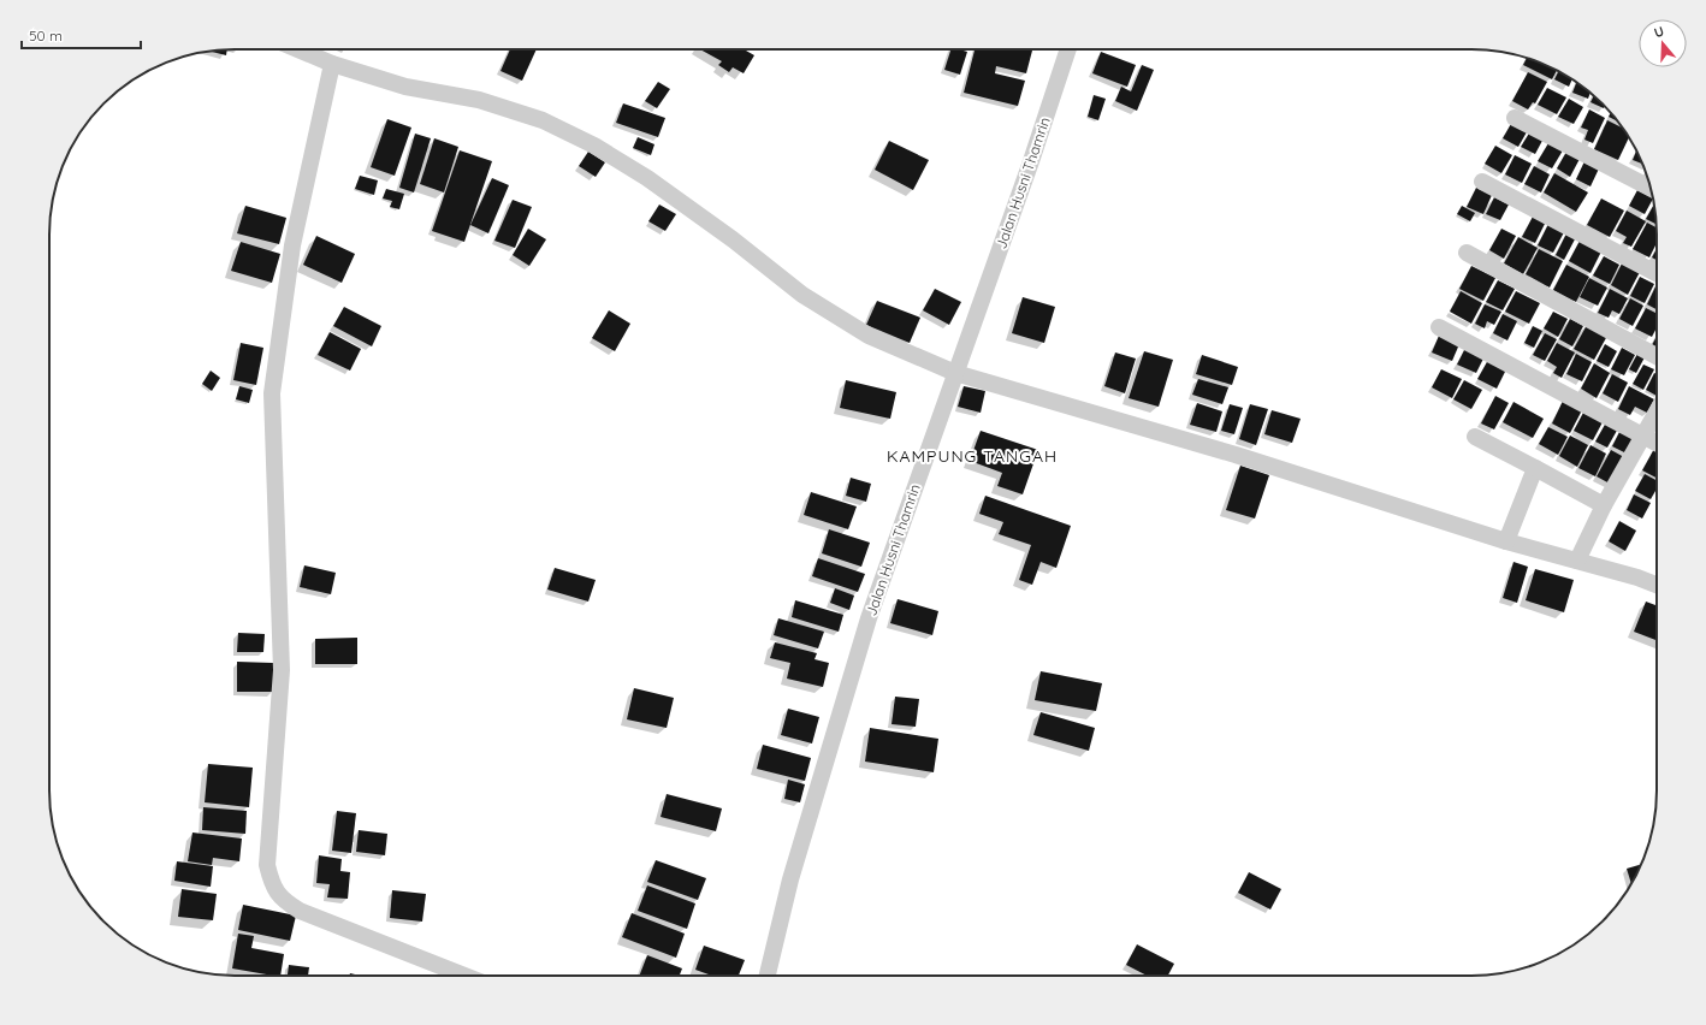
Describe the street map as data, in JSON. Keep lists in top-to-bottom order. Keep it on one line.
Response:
{"streets":{"street":["Jalan Husni Thamrin"]},"districts":["KAMPUNG TANGAH"],"scale_bar":"50 m","north":"top"}
